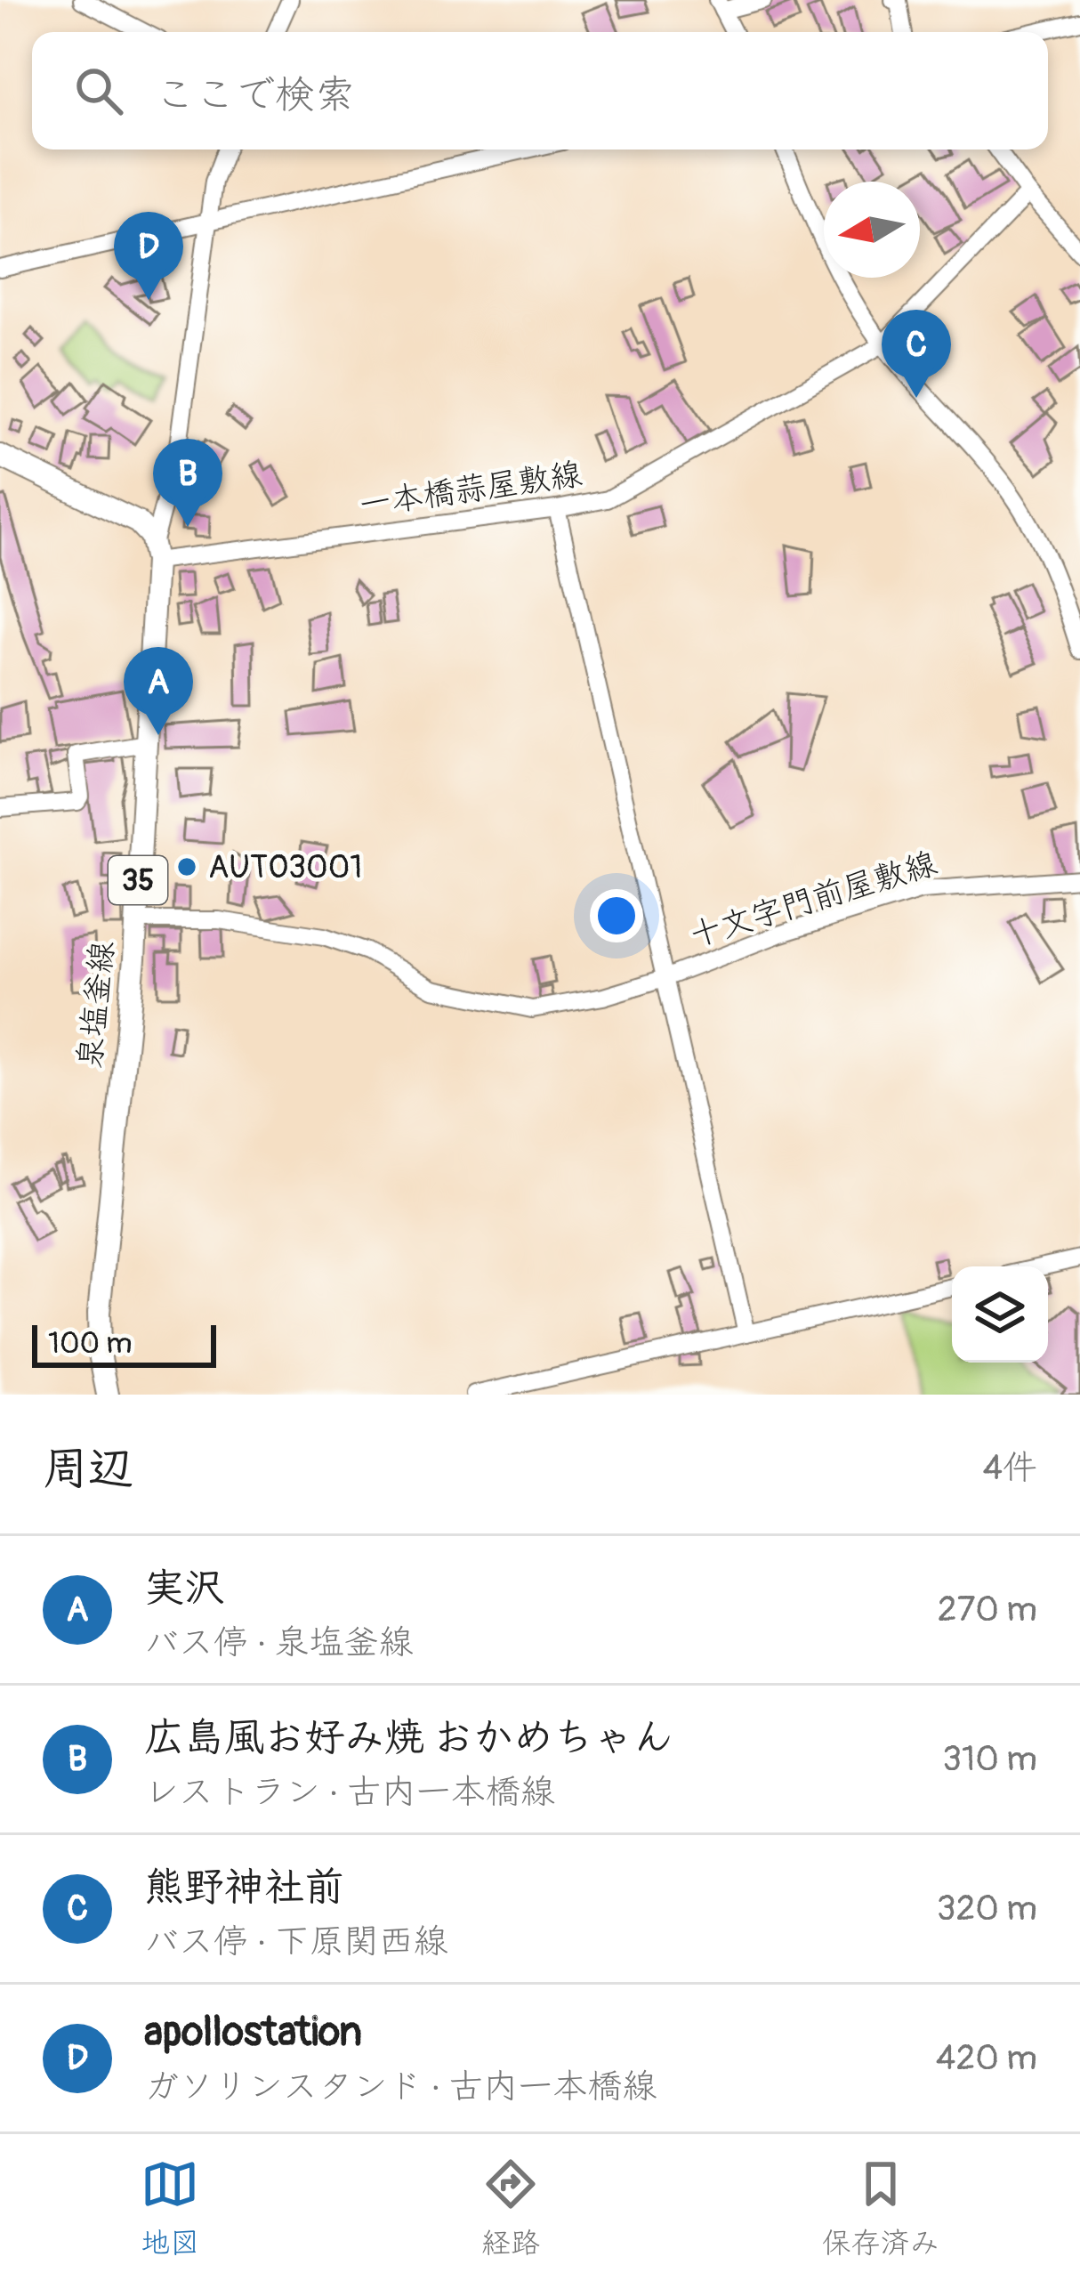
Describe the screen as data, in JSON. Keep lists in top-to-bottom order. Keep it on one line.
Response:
{"streets":{"main road":["35","泉塩釜線"],"street":["一本橋蒜屋敷線","十文字門前屋敷線"]},"crossings":[["一本橋蒜屋敷線","泉塩釜線"],["十文字門前屋敷線","泉塩釜線"]],"places":["AUTO3001"],"scale_bar":"100 m","north":"left","page":{"search":"ここで検索","pins":["D","C","B","A"],"scale":"100 m","heading":["周辺","4件"],"list":[{"mark":"A","name":"実沢","note":"バス停 · 泉塩釜線","value":"270 m"},{"mark":"B","name":"広島風お好み焼 おかめちゃん","note":"レストラン · 古内一本橋線","value":"310 m"},{"mark":"C","name":"熊野神社前","note":"バス停 · 下原関西線","value":"320 m"},{"mark":"D","name":"apollostation","note":"ガソリンスタンド · 古内一本橋線","value":"420 m"}],"nav":["地図","経路","保存済み"]}}
